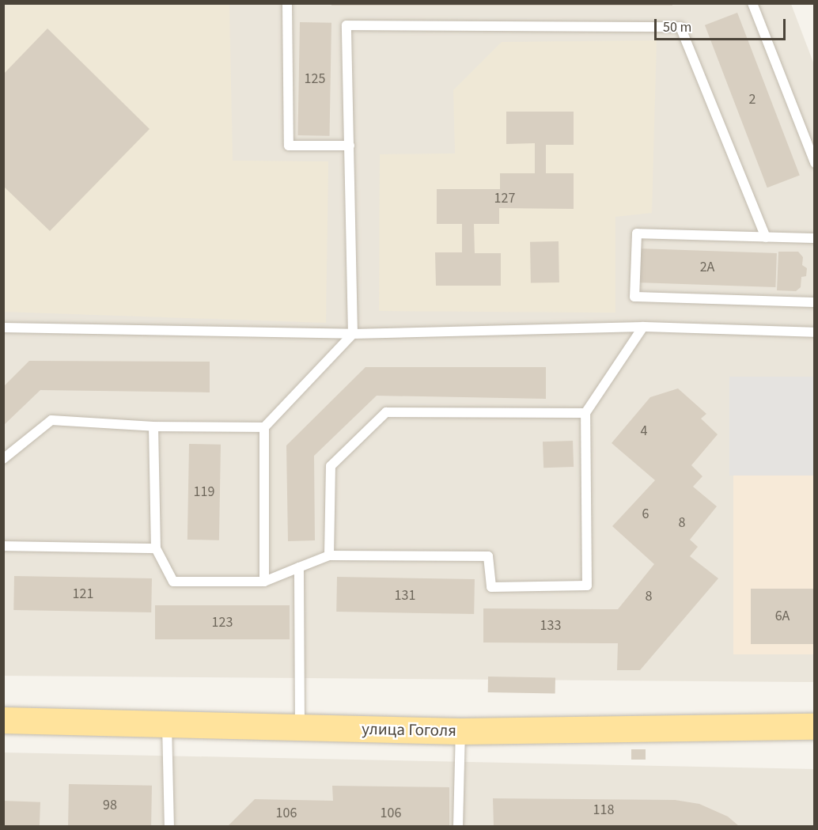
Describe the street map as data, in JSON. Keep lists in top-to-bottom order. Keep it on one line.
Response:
{"streets":{"main road":["улица Гоголя"]},"house_numbers":["125","2","127","2А","4","119","6","8","121","131","8","6А","123","133","98","118","106","106"],"scale_bar":"50 m"}
